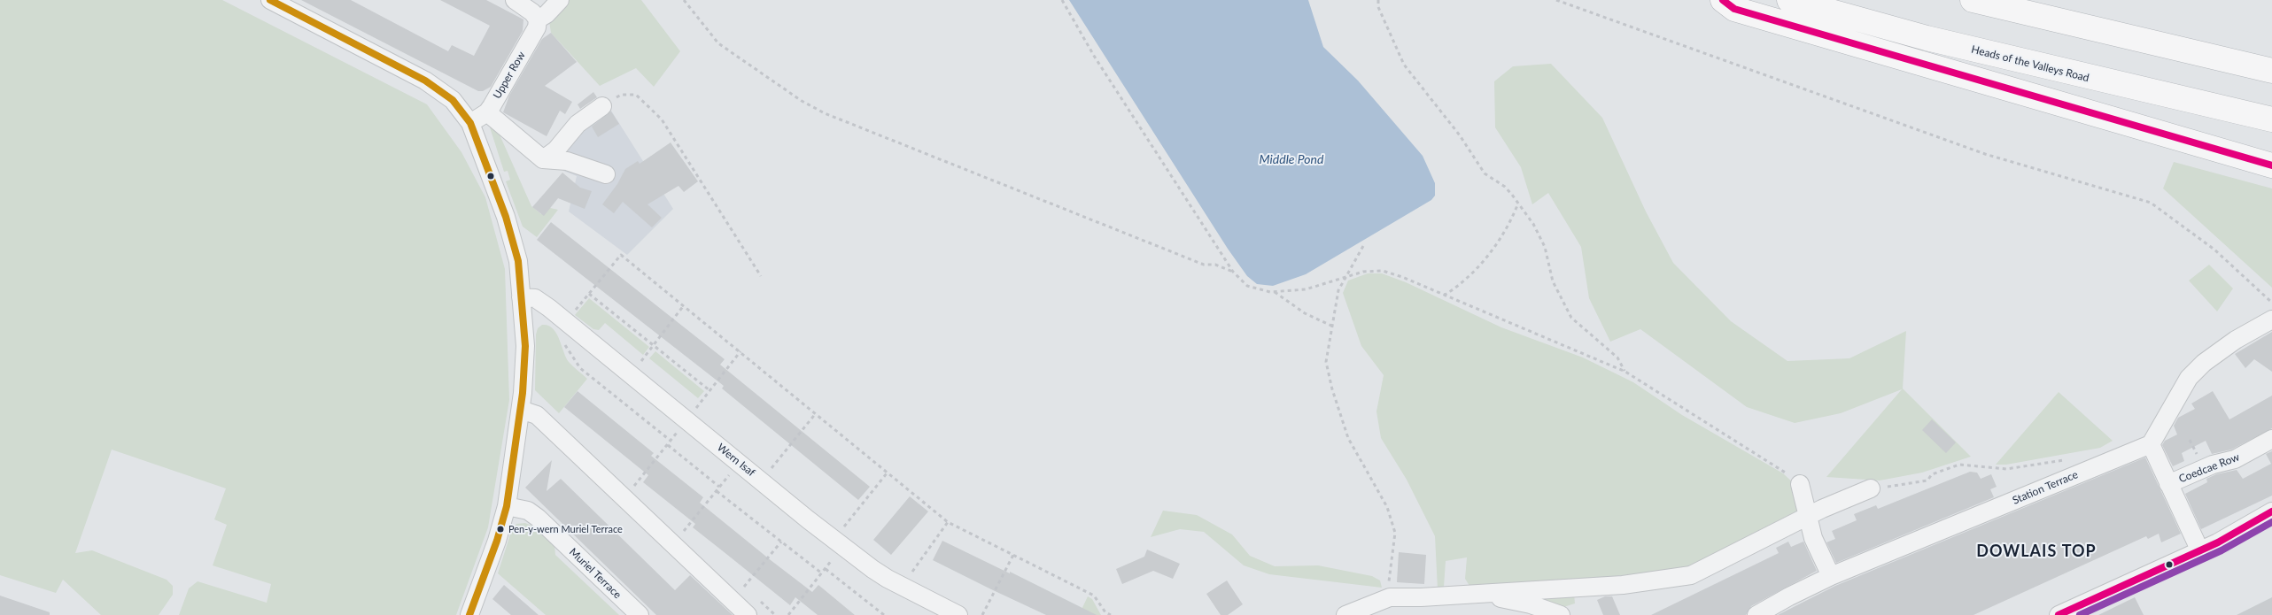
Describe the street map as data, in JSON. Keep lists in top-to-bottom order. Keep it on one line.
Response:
{"streets":{"highway":["Heads of the Valleys Road"],"street":["Upper Row","Wern Isaf","Coedcae Row","Station Terrace","Muriel Terrace"]},"districts":["DOWLAIS TOP"],"water":["Middle Pond"],"places":["Pen-y-wern Muriel Terrace"]}
